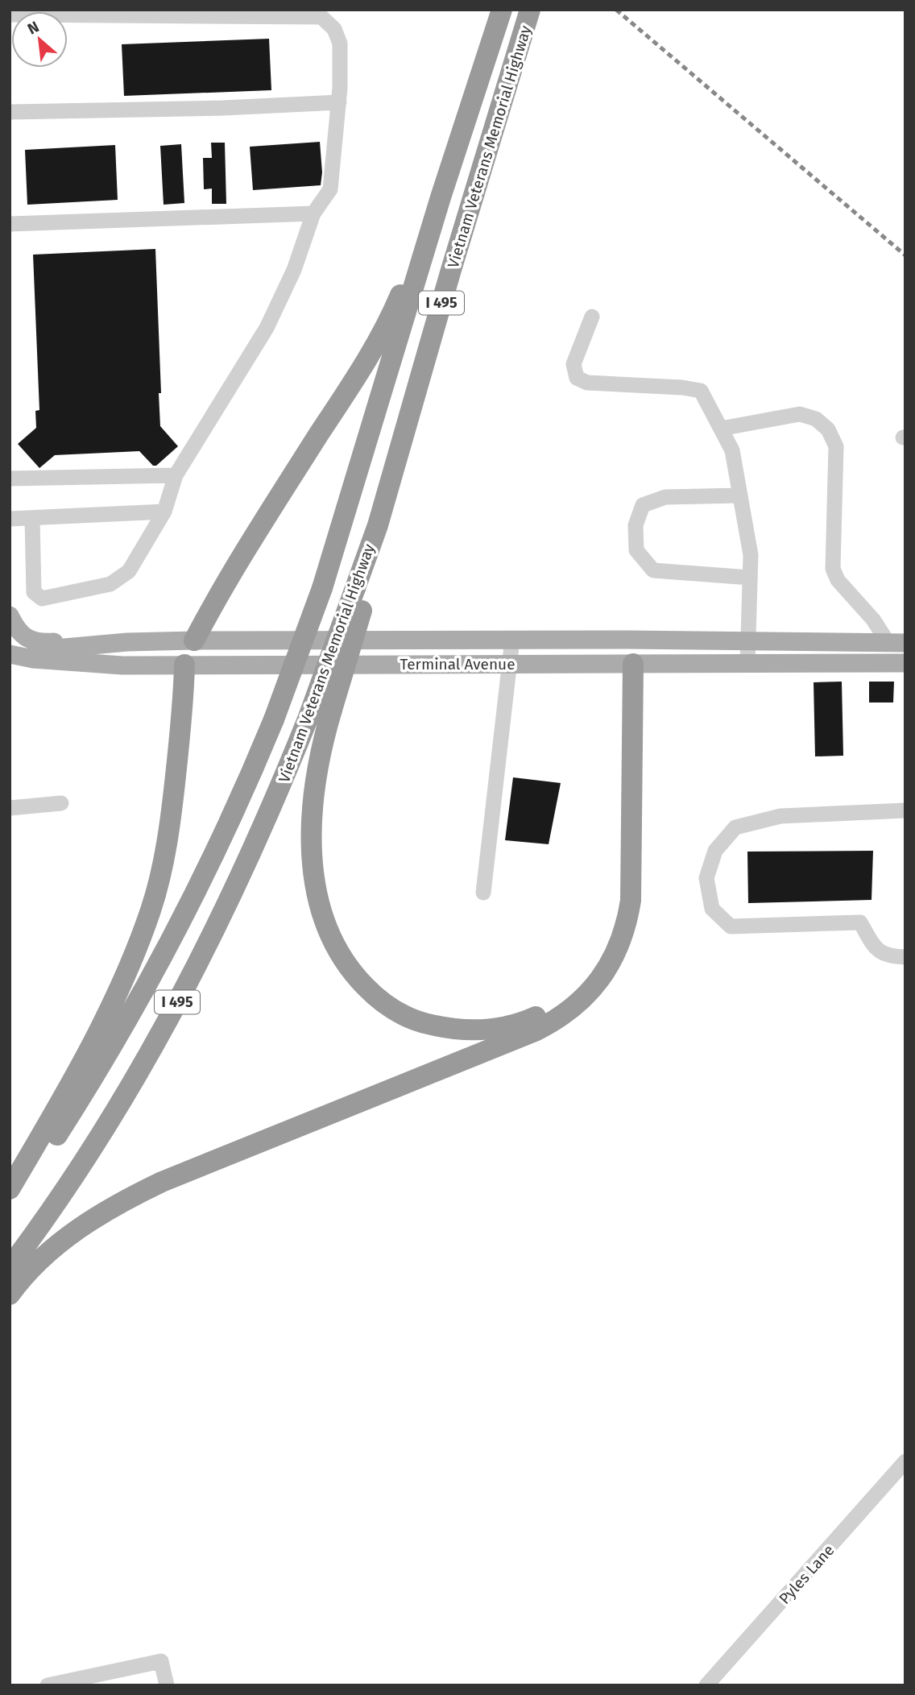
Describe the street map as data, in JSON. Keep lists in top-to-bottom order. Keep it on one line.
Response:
{"streets":{"highway":["Vietnam Veterans Memorial Highway","I 495"],"main road":["Terminal Avenue"],"street":["Pyles Lane"]},"north":"top left"}
